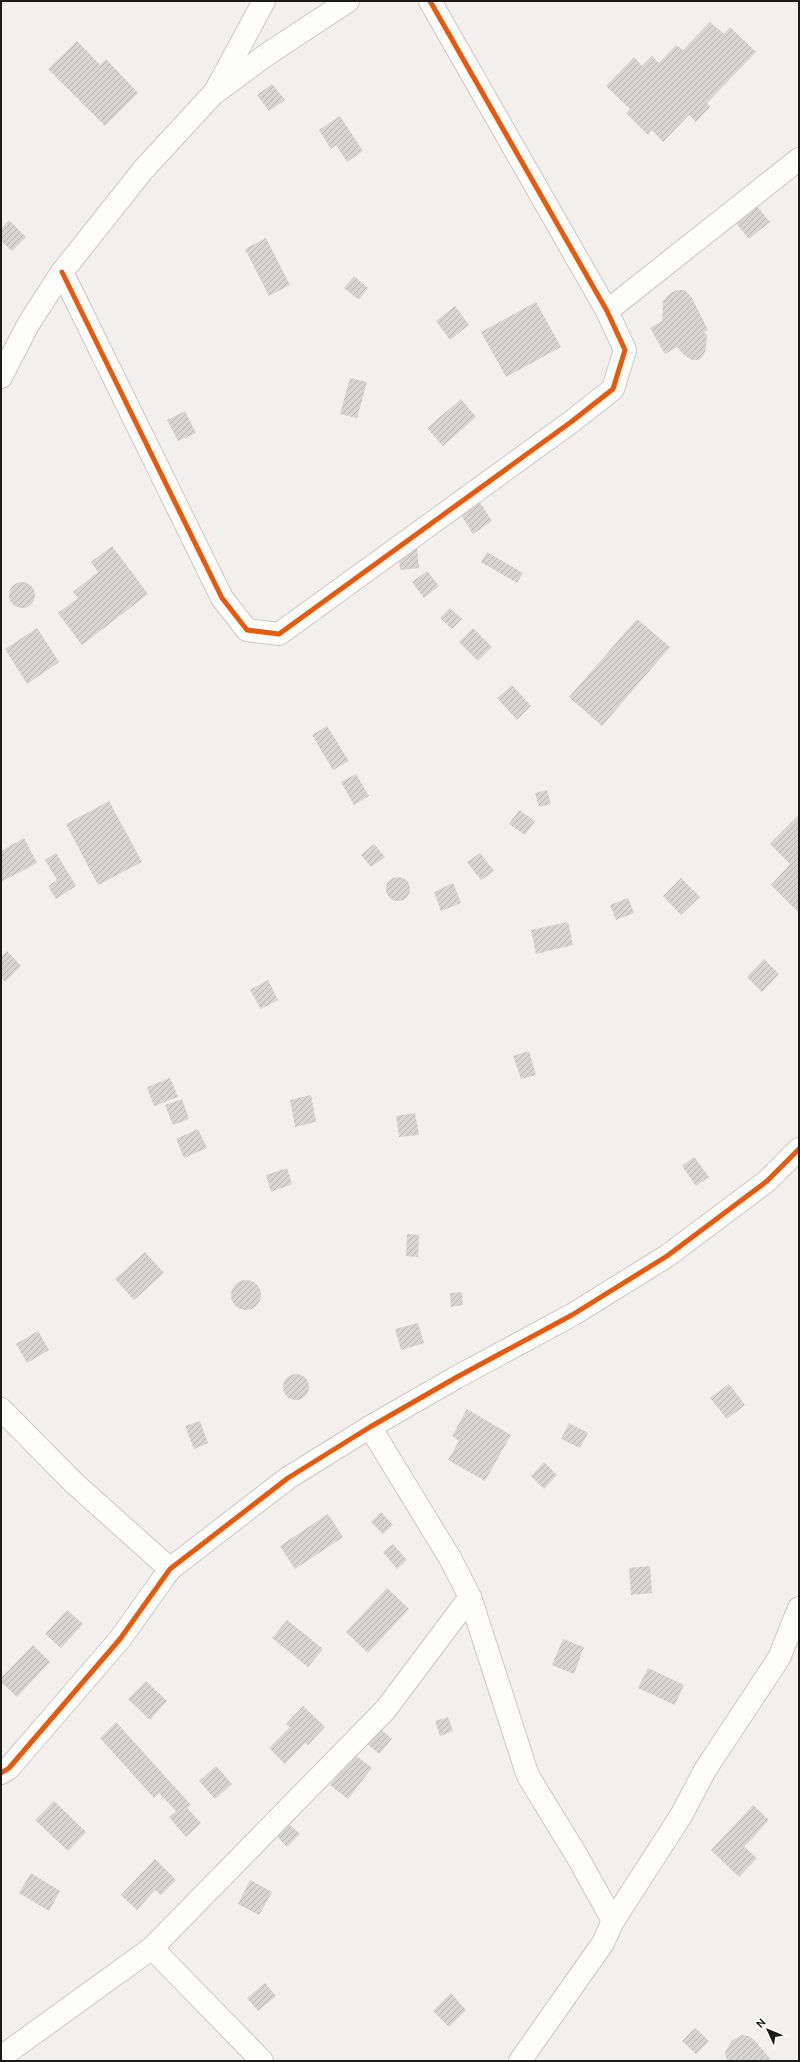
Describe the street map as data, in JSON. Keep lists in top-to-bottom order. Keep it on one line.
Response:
{"north":"top left"}
